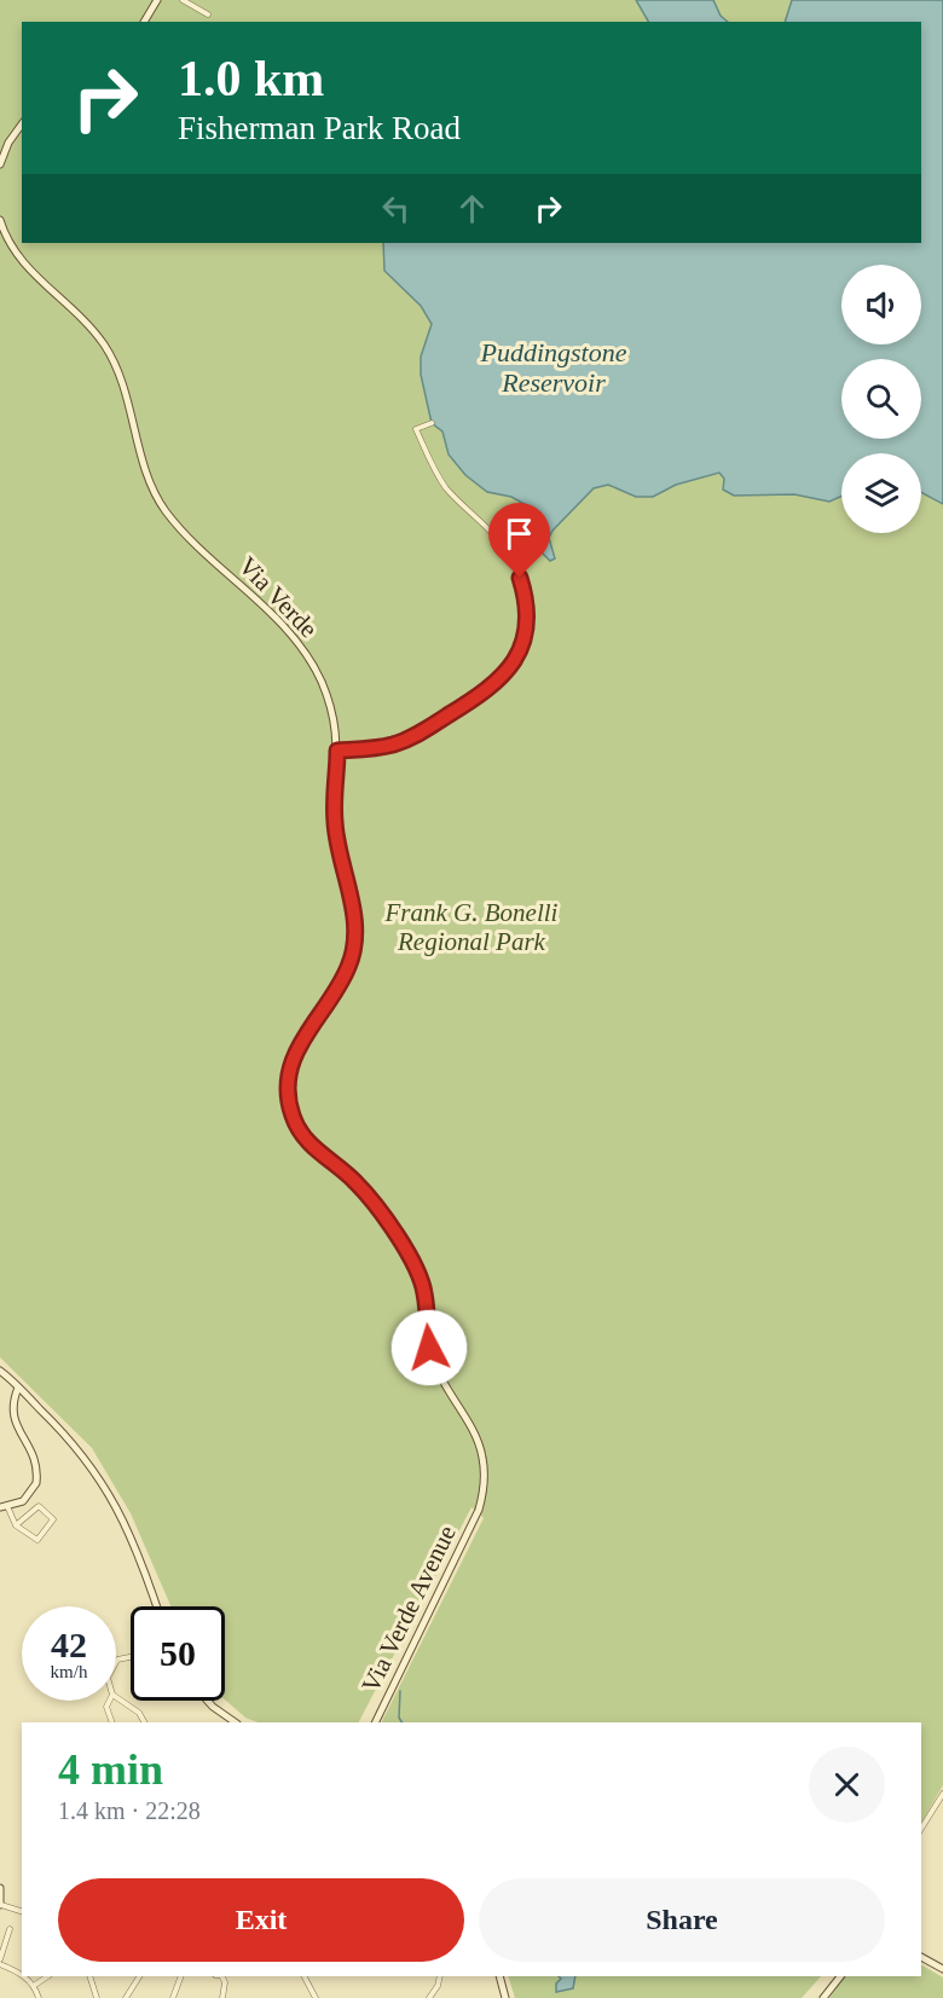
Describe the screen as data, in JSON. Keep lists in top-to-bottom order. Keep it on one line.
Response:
{"streets":{"main road":["Via Verde","Via Verde Avenue"]},"crossings":[["Via Verde","Via Verde Avenue"]],"water":["Puddingstone Reservoir"],"parks":["Frank G. Bonelli Regional Park"],"page":{"turn":["1.0 km","Fisherman Park Road"],"speed":"42 km/h","limit":"50","heading":["4 min","1.4 km · 22:28"],"buttons":["Exit","Share"]}}
